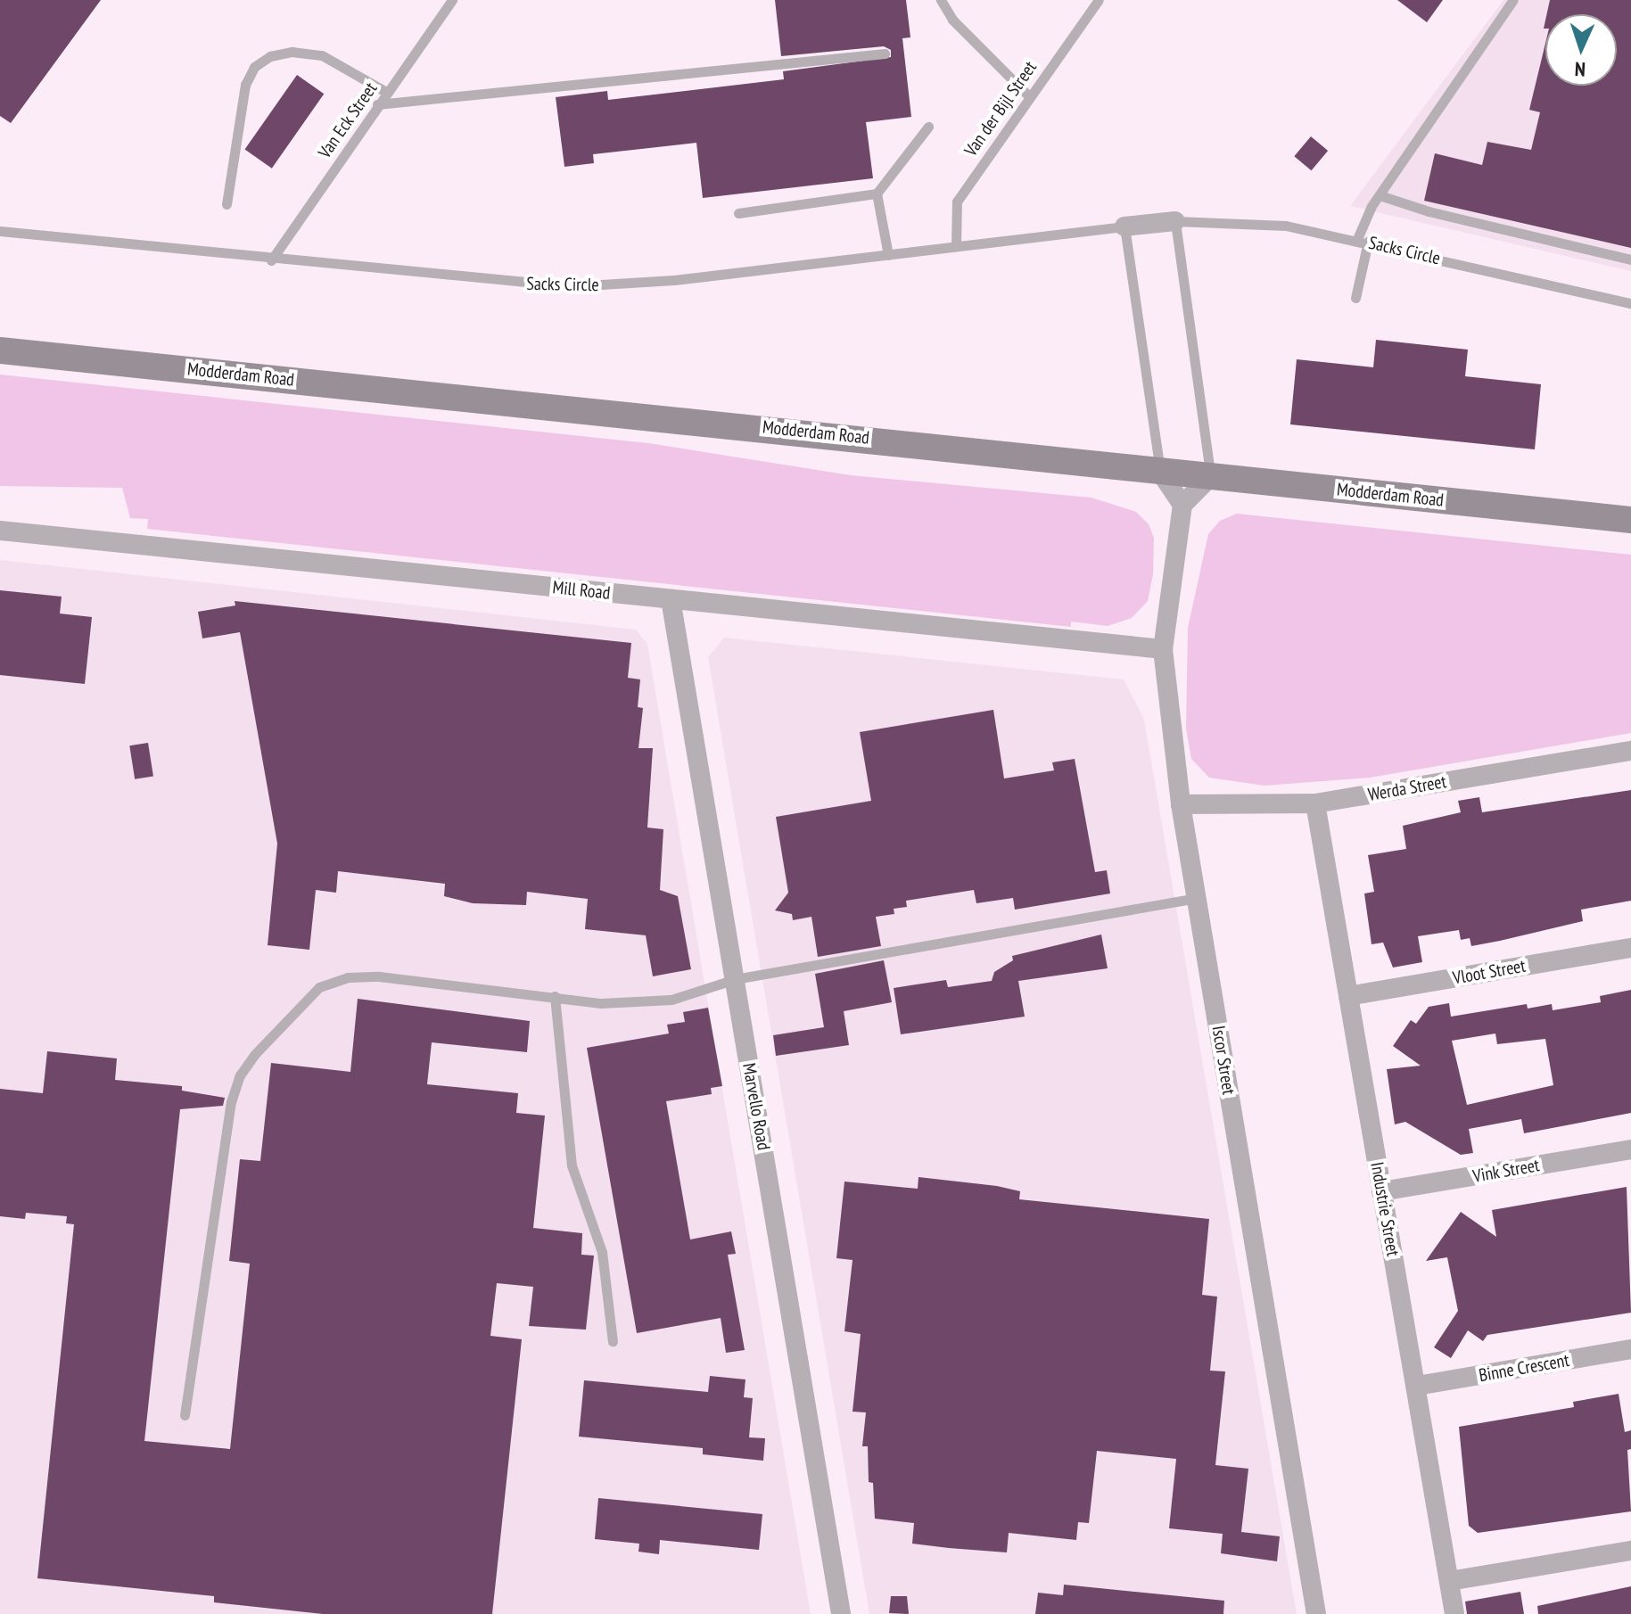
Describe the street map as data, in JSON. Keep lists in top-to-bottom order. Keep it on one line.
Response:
{"streets":{"street":["Sacks Circle","Modderdam Road","Mill Road","Werda Street","Vloot Street","Iscor Street","Marvello Road","Vink Street","Industrie Street","Binne Crescent"],"lane":["Van der Bijl Street","Van Eck Street"]},"crossings":[["Van der Bijl Street","Sacks Circle"],["Van Eck Street","Sacks Circle"],["Mill Road","Iscor Street"],["Mill Road","Marvello Road"],["Werda Street","Iscor Street"],["Werda Street","Industrie Street"],["Vloot Street","Industrie Street"],["Vink Street","Industrie Street"],["Industrie Street","Binne Crescent"]],"north":"bottom"}
